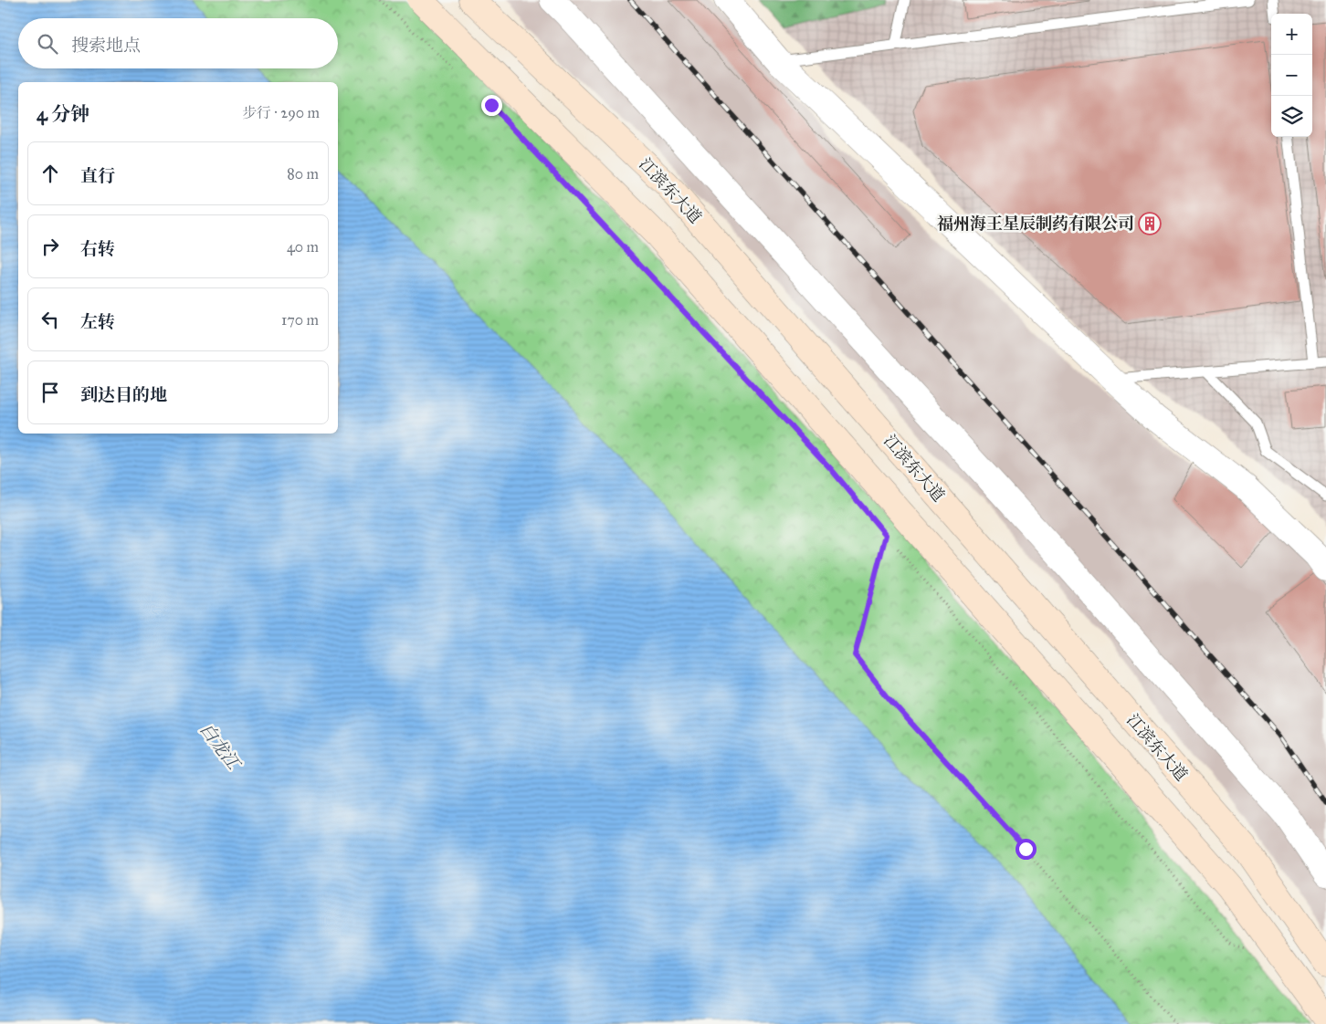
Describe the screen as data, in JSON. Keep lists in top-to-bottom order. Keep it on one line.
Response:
{"streets":{"main road":["江滨东大道"]},"water":["白龙江"],"places":{"building":["福州海王星辰制药有限公司"]},"page":{"map_buttons":["+","−"],"search":"搜索地点","heading":["4 分钟","步行 · 290 m"],"list":[["直行","80 m"],["右转","40 m"],["左转","170 m"],"到达目的地"]}}
